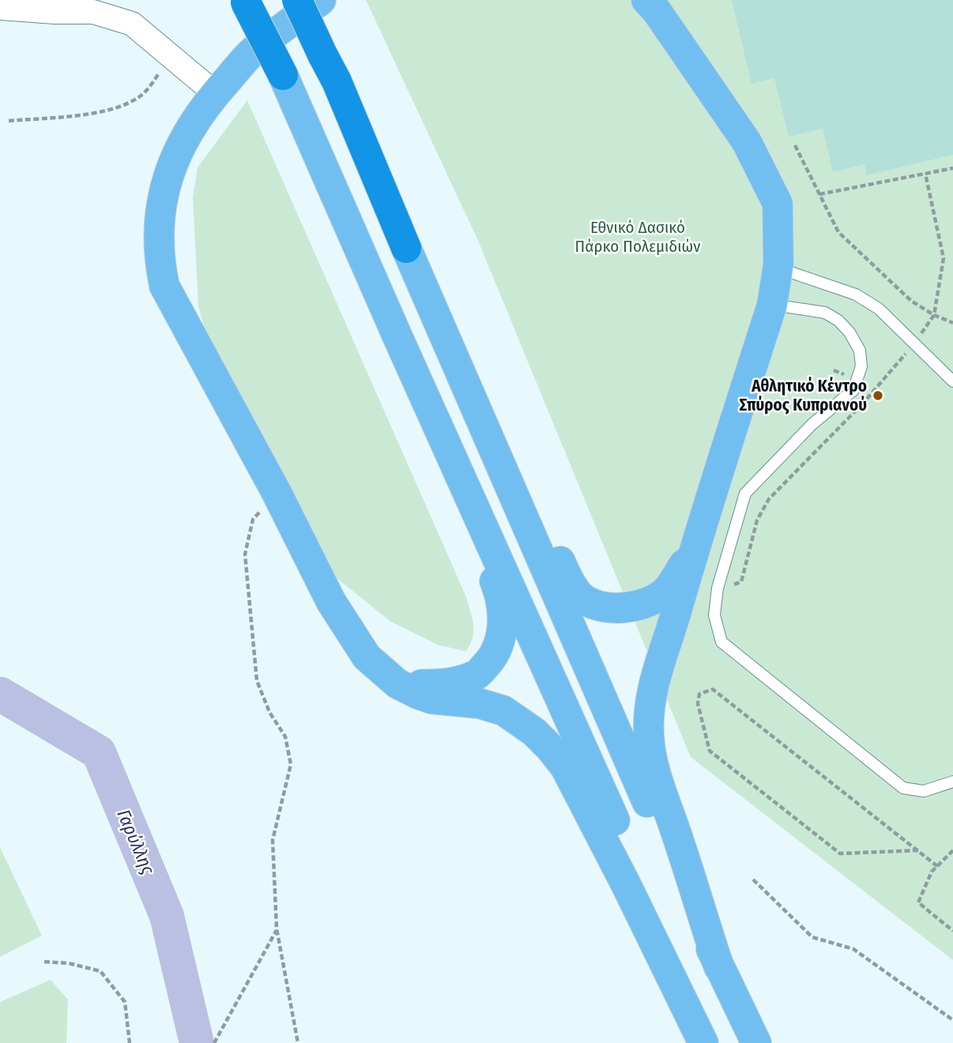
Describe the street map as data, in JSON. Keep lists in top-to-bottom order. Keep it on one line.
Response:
{"water":["Γαρύλλης"],"parks":["Εθνικό Δασικό Πάρκο Πολεμιδιών"],"places":["Αθλητικό Κέντρο Σπύρος Κυπριανού"]}
